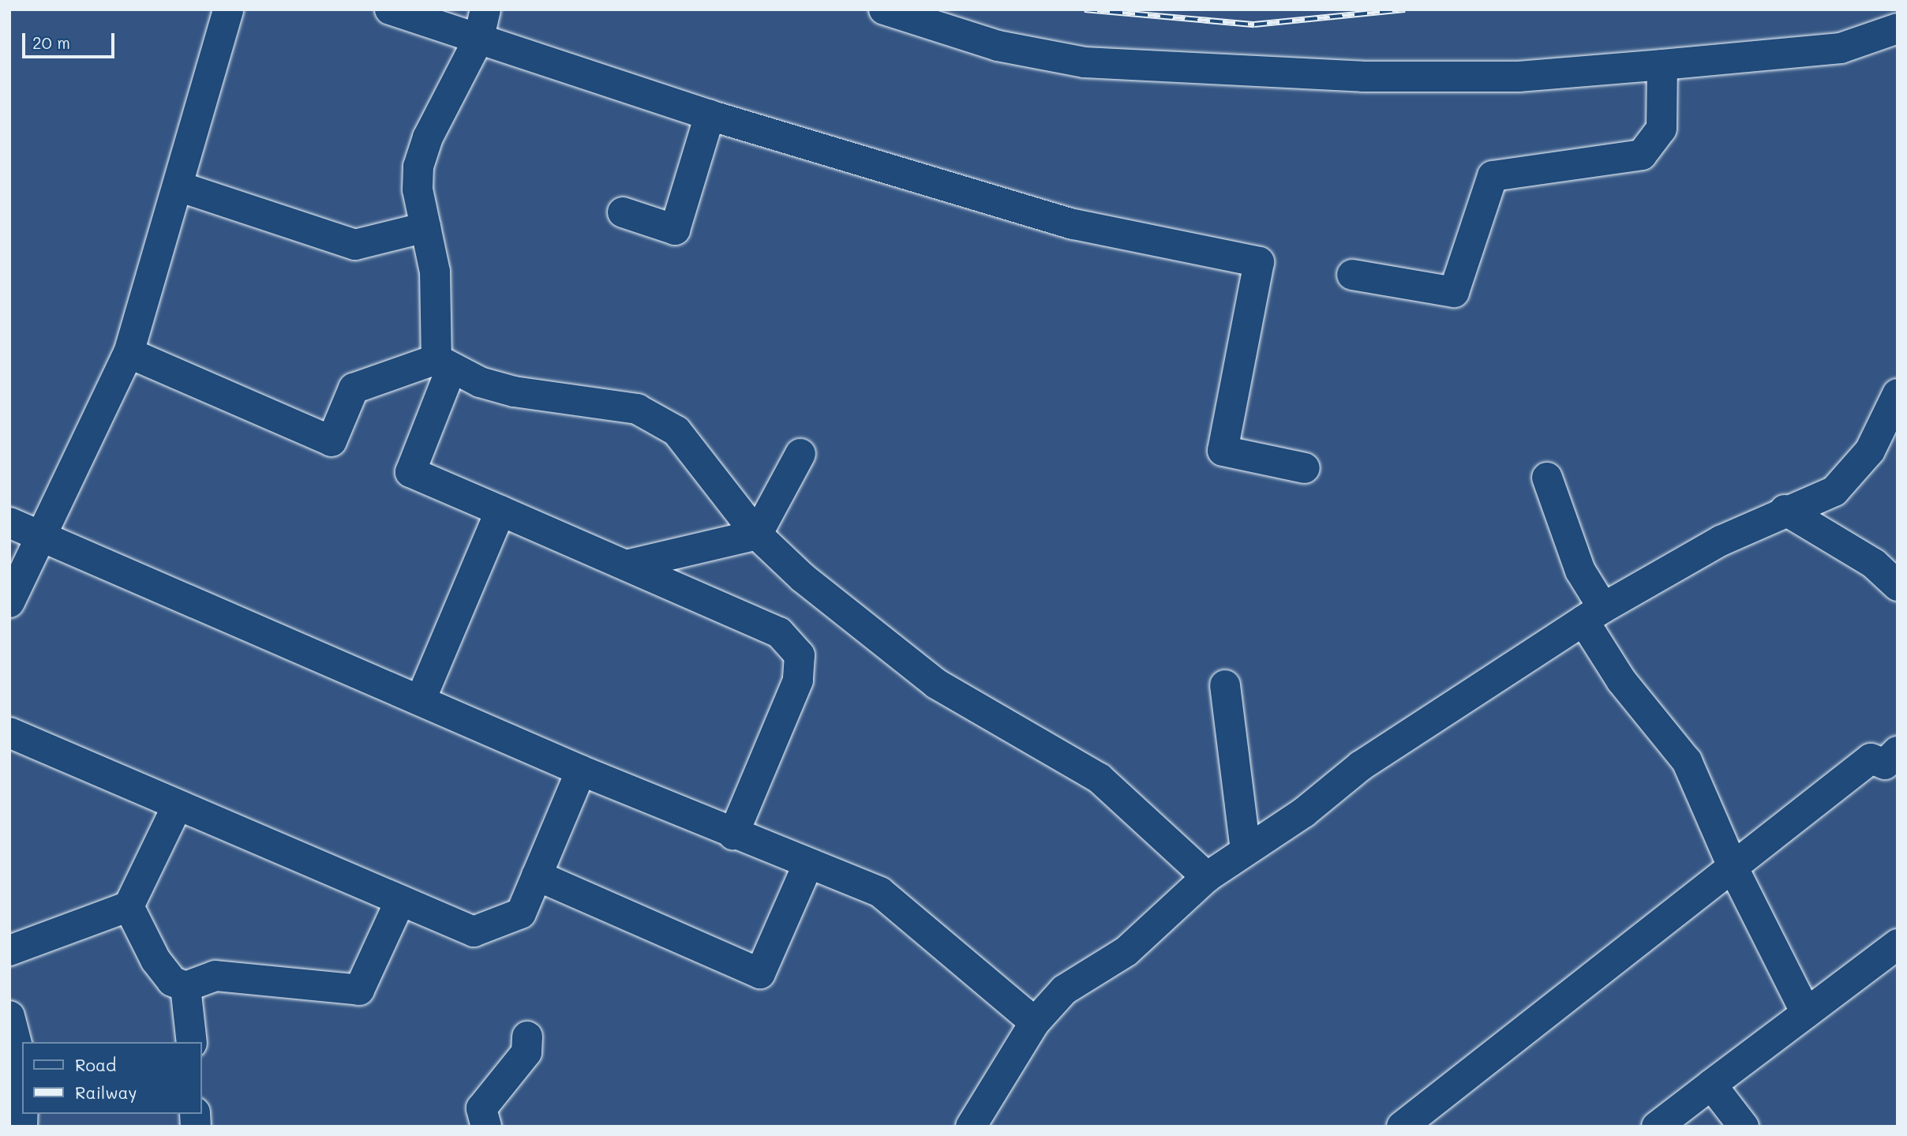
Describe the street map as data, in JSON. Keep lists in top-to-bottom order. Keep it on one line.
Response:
{"legend":["Road","Railway"],"scale_bar":"20 m"}
